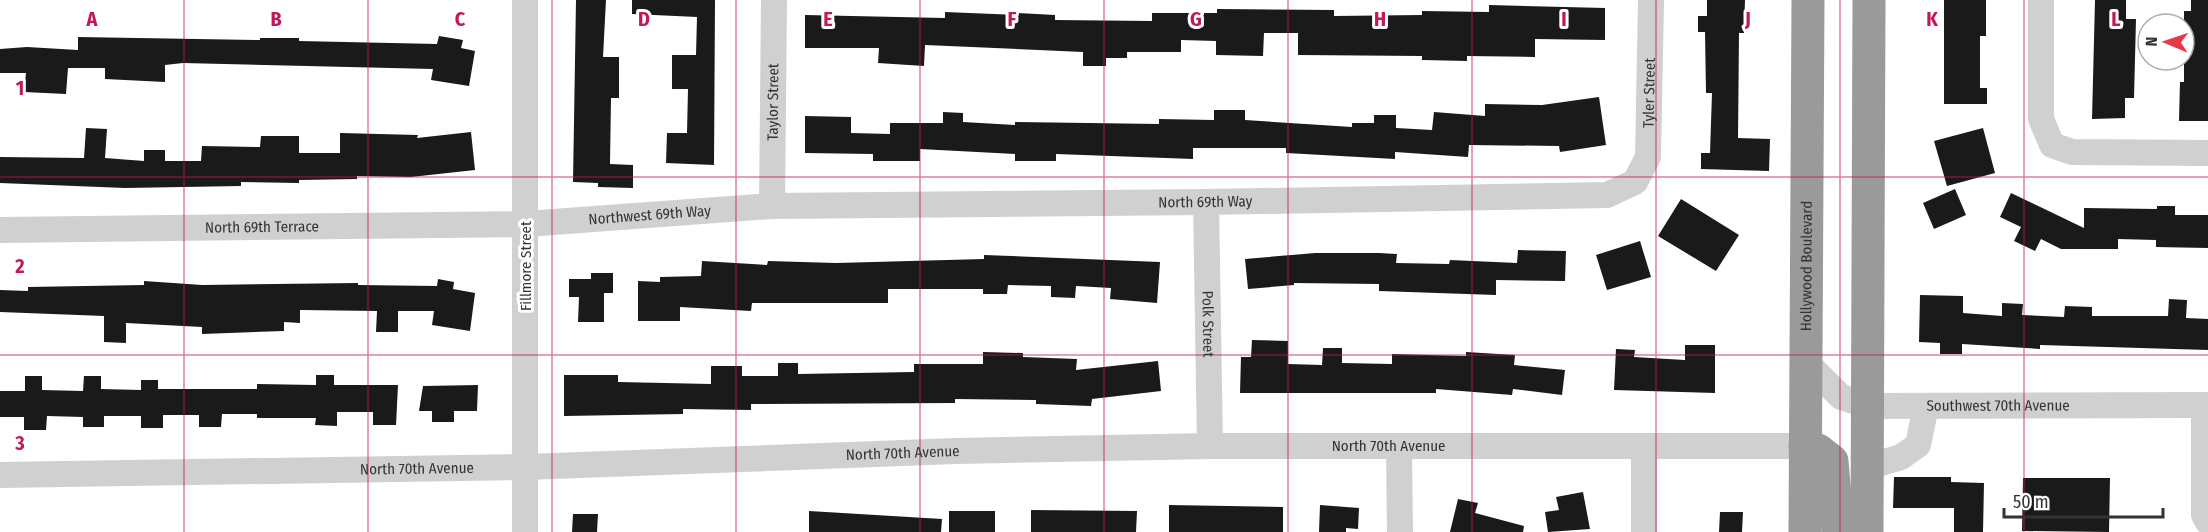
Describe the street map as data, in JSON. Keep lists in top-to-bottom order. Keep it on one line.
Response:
{"streets":{"highway":["Hollywood Boulevard"],"street":["Tyler Street","Taylor Street","North 69th Way","Northwest 69th Way","North 69th Terrace","Fillmore Street","Polk Street","Southwest 70th Avenue","North 70th Avenue"]},"crossings":[["Tyler Street","North 69th Way"],["Taylor Street","North 69th Way"],["Taylor Street","Northwest 69th Way"],["North 69th Way","Northwest 69th Way"],["North 69th Way","Polk Street"],["Northwest 69th Way","North 69th Terrace"],["Northwest 69th Way","Fillmore Street"],["North 69th Terrace","Fillmore Street"],["Fillmore Street","North 70th Avenue"],["Hollywood Boulevard","Southwest 70th Avenue"],["Hollywood Boulevard","North 70th Avenue"],["Polk Street","North 70th Avenue"]],"scale_bar":"50 m","north":"left","grid":{"columns":["A","B","C","D","E","F","G","H","I","J","K","L"],"rows":["1","2","3"]}}
